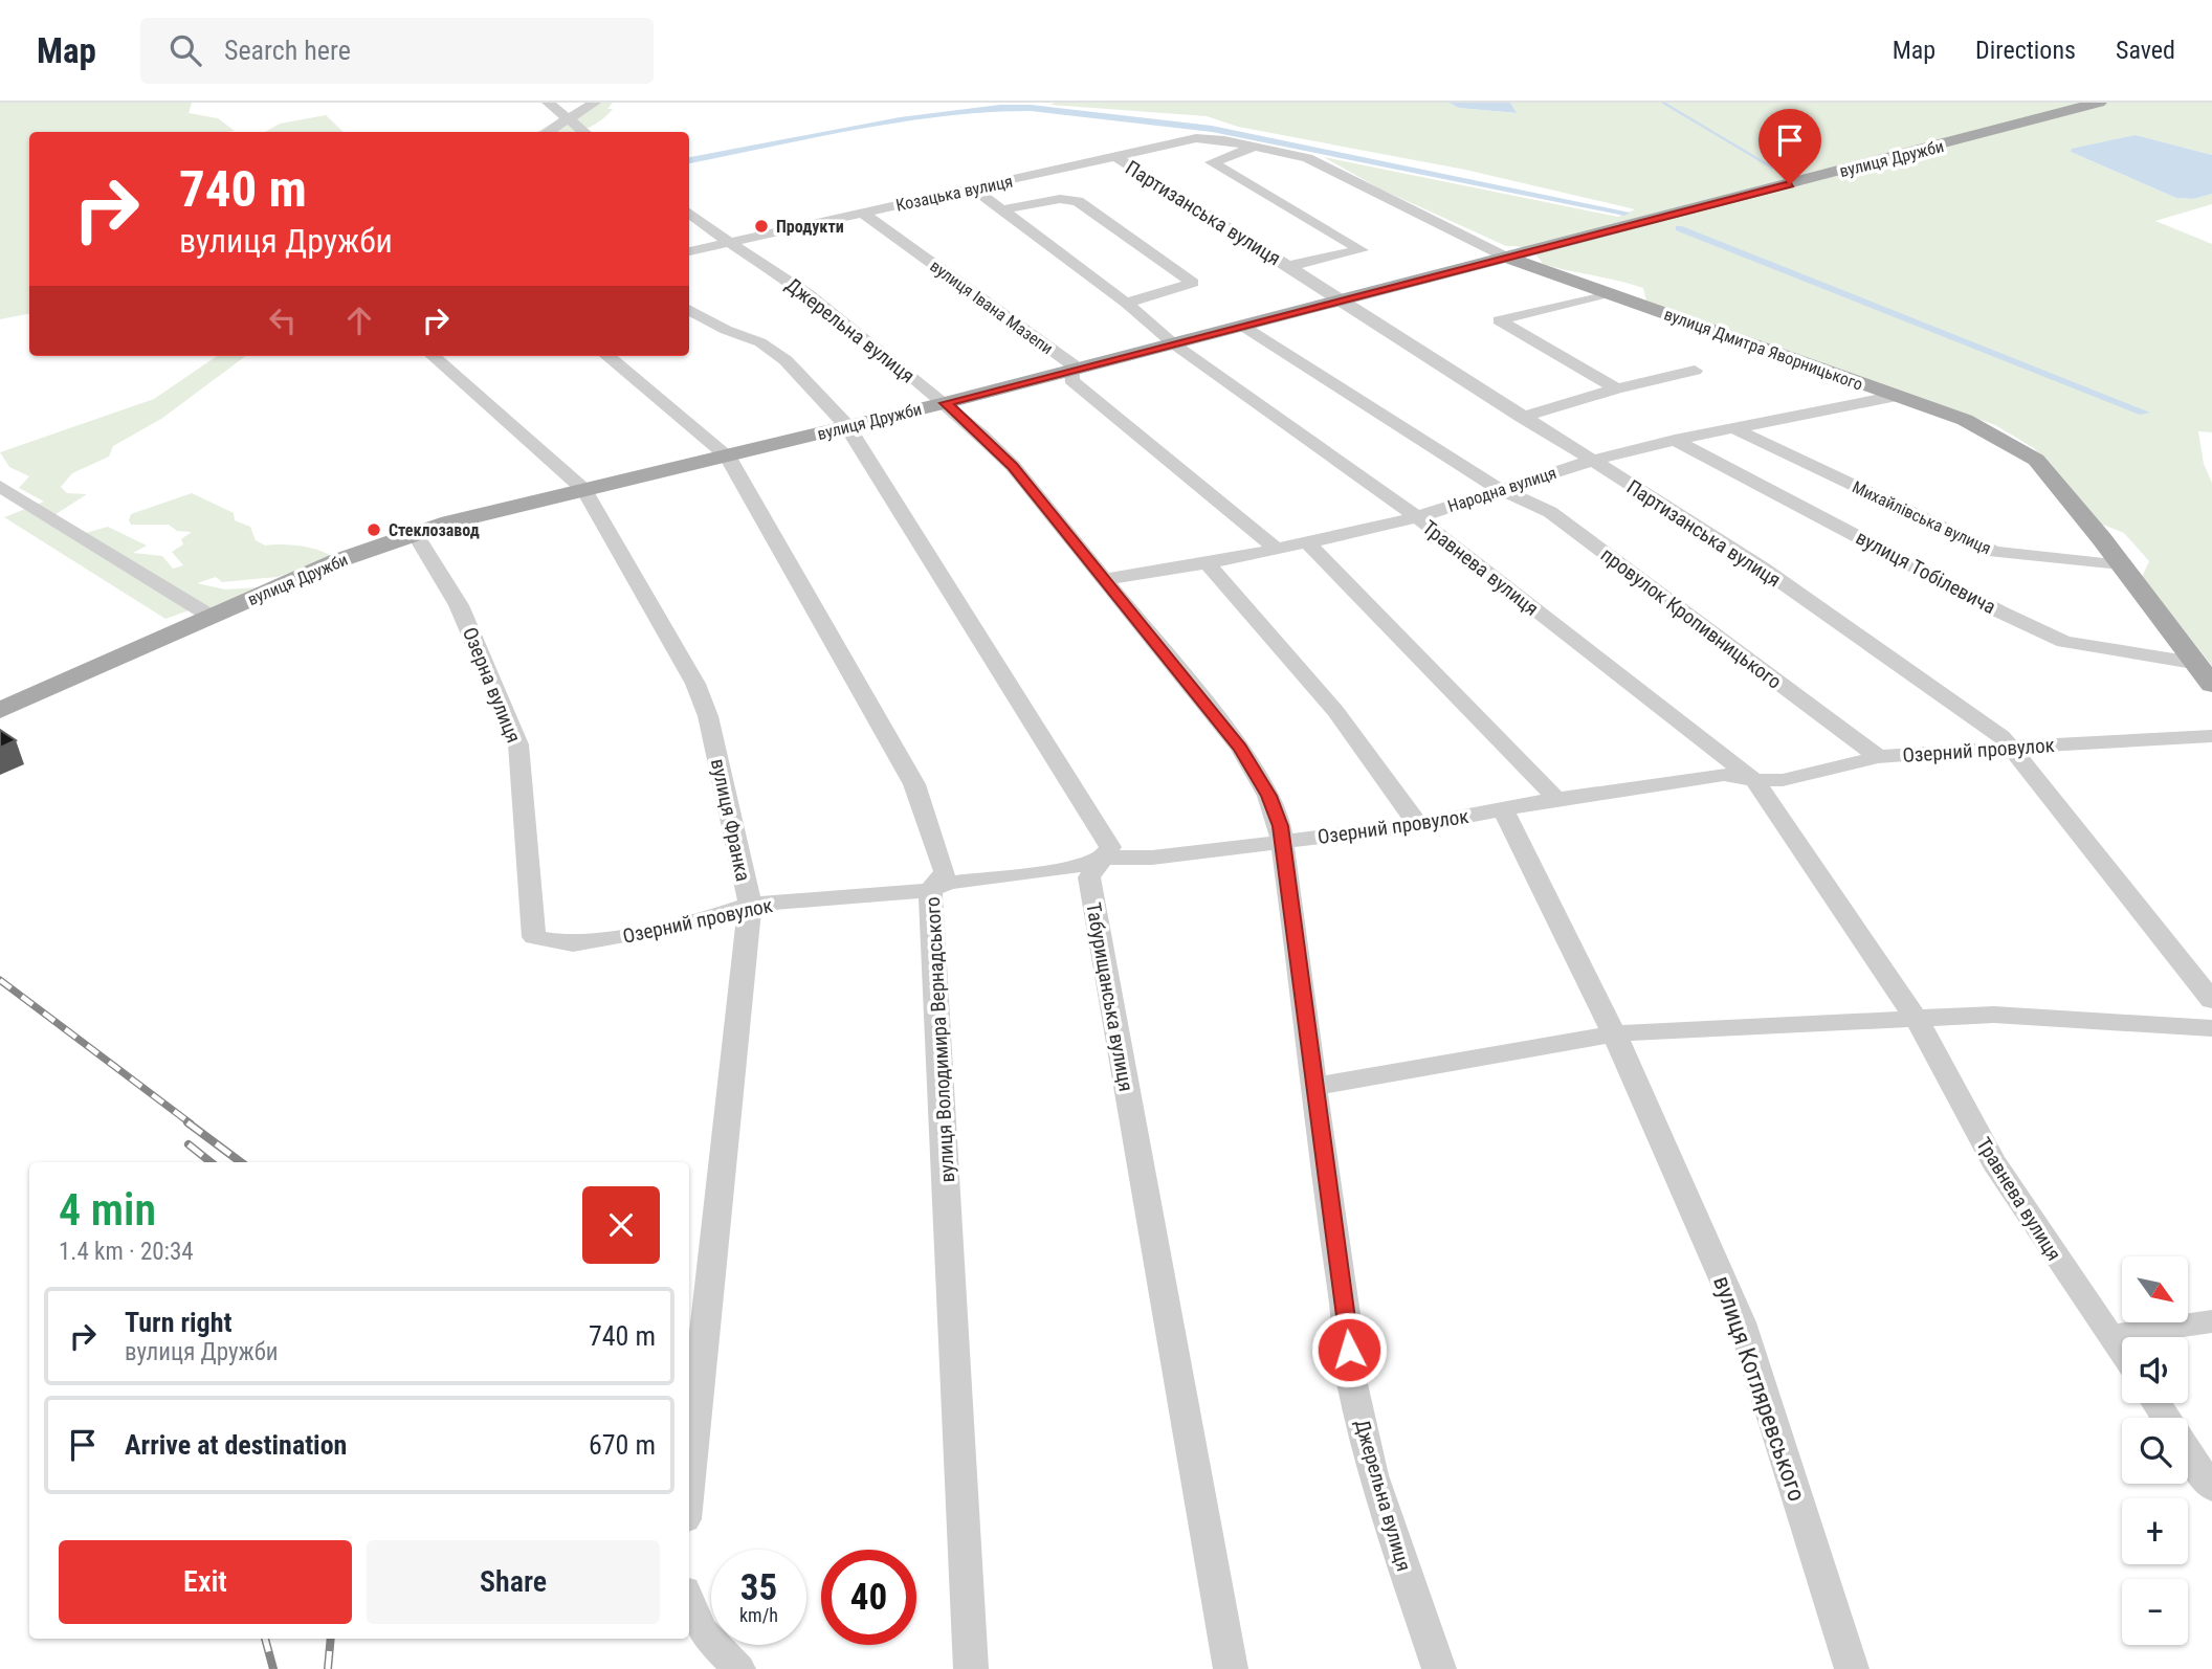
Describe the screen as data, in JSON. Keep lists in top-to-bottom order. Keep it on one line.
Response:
{"streets":{"main road":["вулиця Дружби","вулиця Дмитра Яворницького"],"street":["Козацька вулиця","Партизанська вулиця","вулиця Івана Мазепи","Джерельна вулиця","Народна вулиця","Михайлівська вулиця","Травнева вулиця","вулиця Тобілевича","провулок Кропивницького","Озерна вулиця","Озерний провулок","вулиця Франка","Табурищанська вулиця","вулиця Володимира Вернадського","вулиця Котляревського"]},"crossings":[["вулиця Дружби","Партизанська вулиця"],["вулиця Дружби","вулиця Івана Мазепи"],["вулиця Дружби","Джерельна вулиця"],["вулиця Дружби","вулиця Дмитра Яворницького"],["вулиця Дружби","Травнева вулиця"],["вулиця Дружби","провулок Кропивницького"],["вулиця Дружби","Озерна вулиця"],["вулиця Дружби","вулиця Франка"],["вулиця Дружби","вулиця Володимира Вернадського"],["Козацька вулиця","Партизанська вулиця"],["Козацька вулиця","вулиця Івана Мазепи"],["Козацька вулиця","Джерельна вулиця"],["Козацька вулиця","вулиця Дмитра Яворницького"],["Козацька вулиця","Травнева вулиця"],["Партизанська вулиця","Народна вулиця"],["Партизанська вулиця","Озерний провулок"],["вулиця Івана Мазепи","Народна вулиця"],["Джерельна вулиця","Народна вулиця"],["Джерельна вулиця","Озерний провулок"],["вулиця Дмитра Яворницького","Народна вулиця"],["вулиця Дмитра Яворницького","Михайлівська вулиця"],["вулиця Дмитра Яворницького","вулиця Тобілевича"],["Народна вулиця","Михайлівська вулиця"],["Народна вулиця","Травнева вулиця"],["Народна вулиця","вулиця Тобілевича"],["Народна вулиця","провулок Кропивницького"],["Травнева вулиця","Озерний провулок"],["провулок Кропивницького","Озерний провулок"],["Озерна вулиця","Озерний провулок"],["Озерний провулок","вулиця Франка"],["Озерний провулок","Табурищанська вулиця"],["Озерний провулок","вулиця Володимира Вернадського"],["Озерний провулок","вулиця Котляревського"]],"places":["Продукти","Стеклозавод"],"north":"bottom right","page":{"header":"Map","search":"Search here","nav":["Map","Directions","Saved"],"turn":["740 m","вулиця Дружби"],"heading":["4 min","1.4 km · 20:34"],"map_buttons":["+","−"],"list":[{"name":"Turn right","note":"вулиця Дружби","value":"740 m"},{"name":"Arrive at destination","value":"670 m"}],"buttons":["Exit","Share"],"speed":"35 km/h","limit":"40"}}
